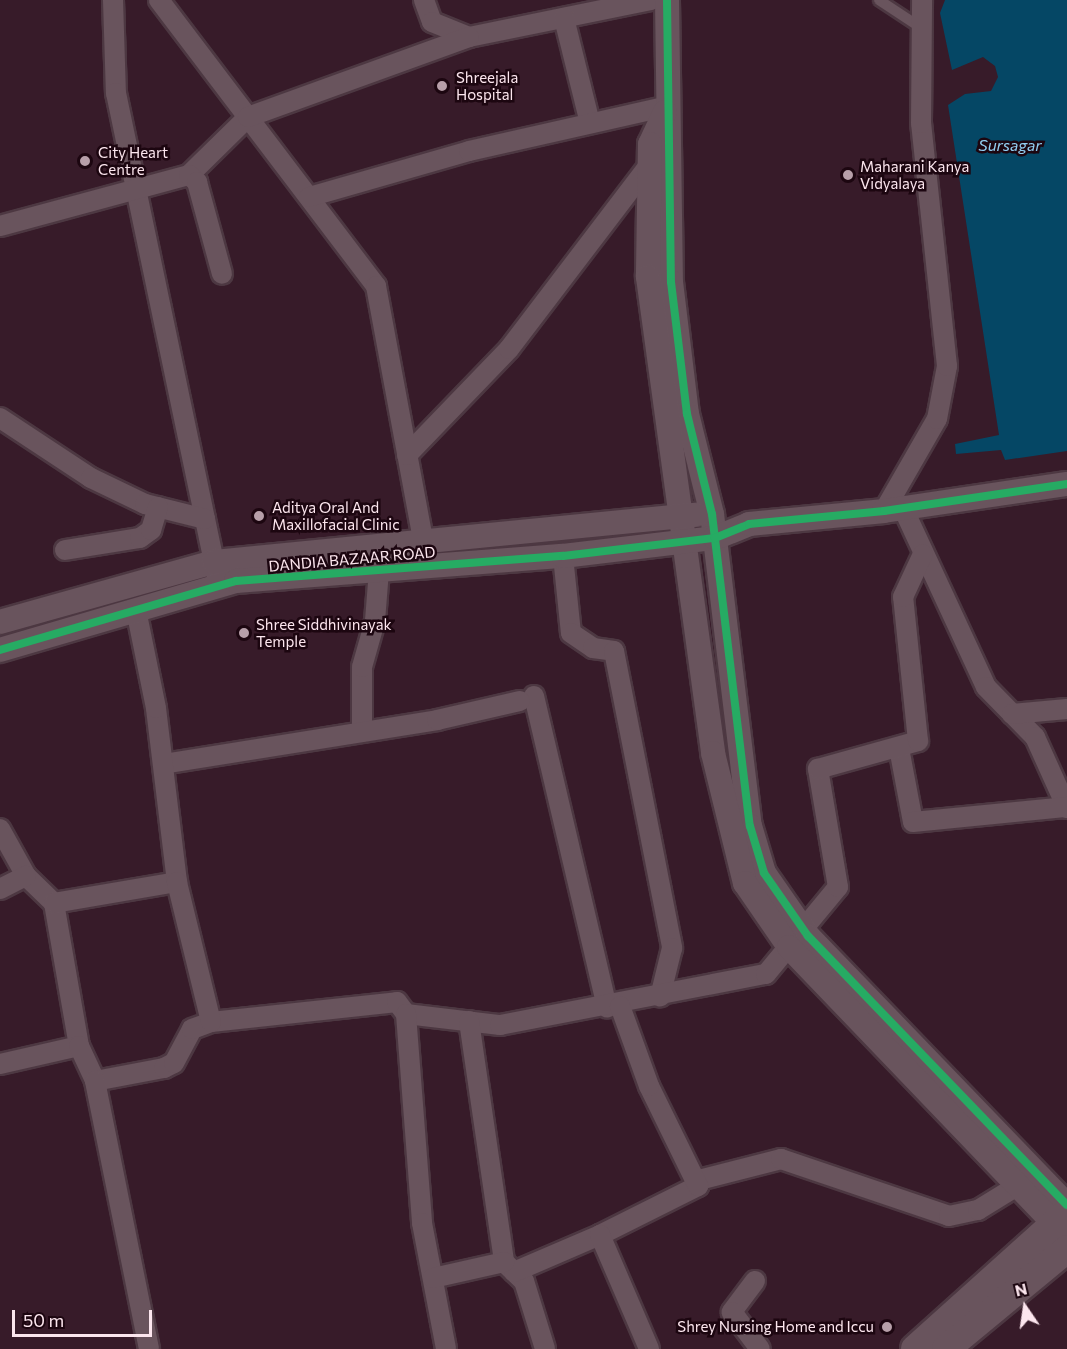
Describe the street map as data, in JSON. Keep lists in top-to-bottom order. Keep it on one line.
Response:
{"streets":{"street":["DANDIA BAZAAR ROAD"]},"water":["Sursagar"],"places":["Shreejala Hospital","City Heart Centre","Maharani Kanya Vidyalaya","Aditya Oral And Maxillofacial Clinic","Shree Siddhivinayak Temple","Shrey Nursing Home and Iccu"],"scale_bar":"50 m","north":"top"}
